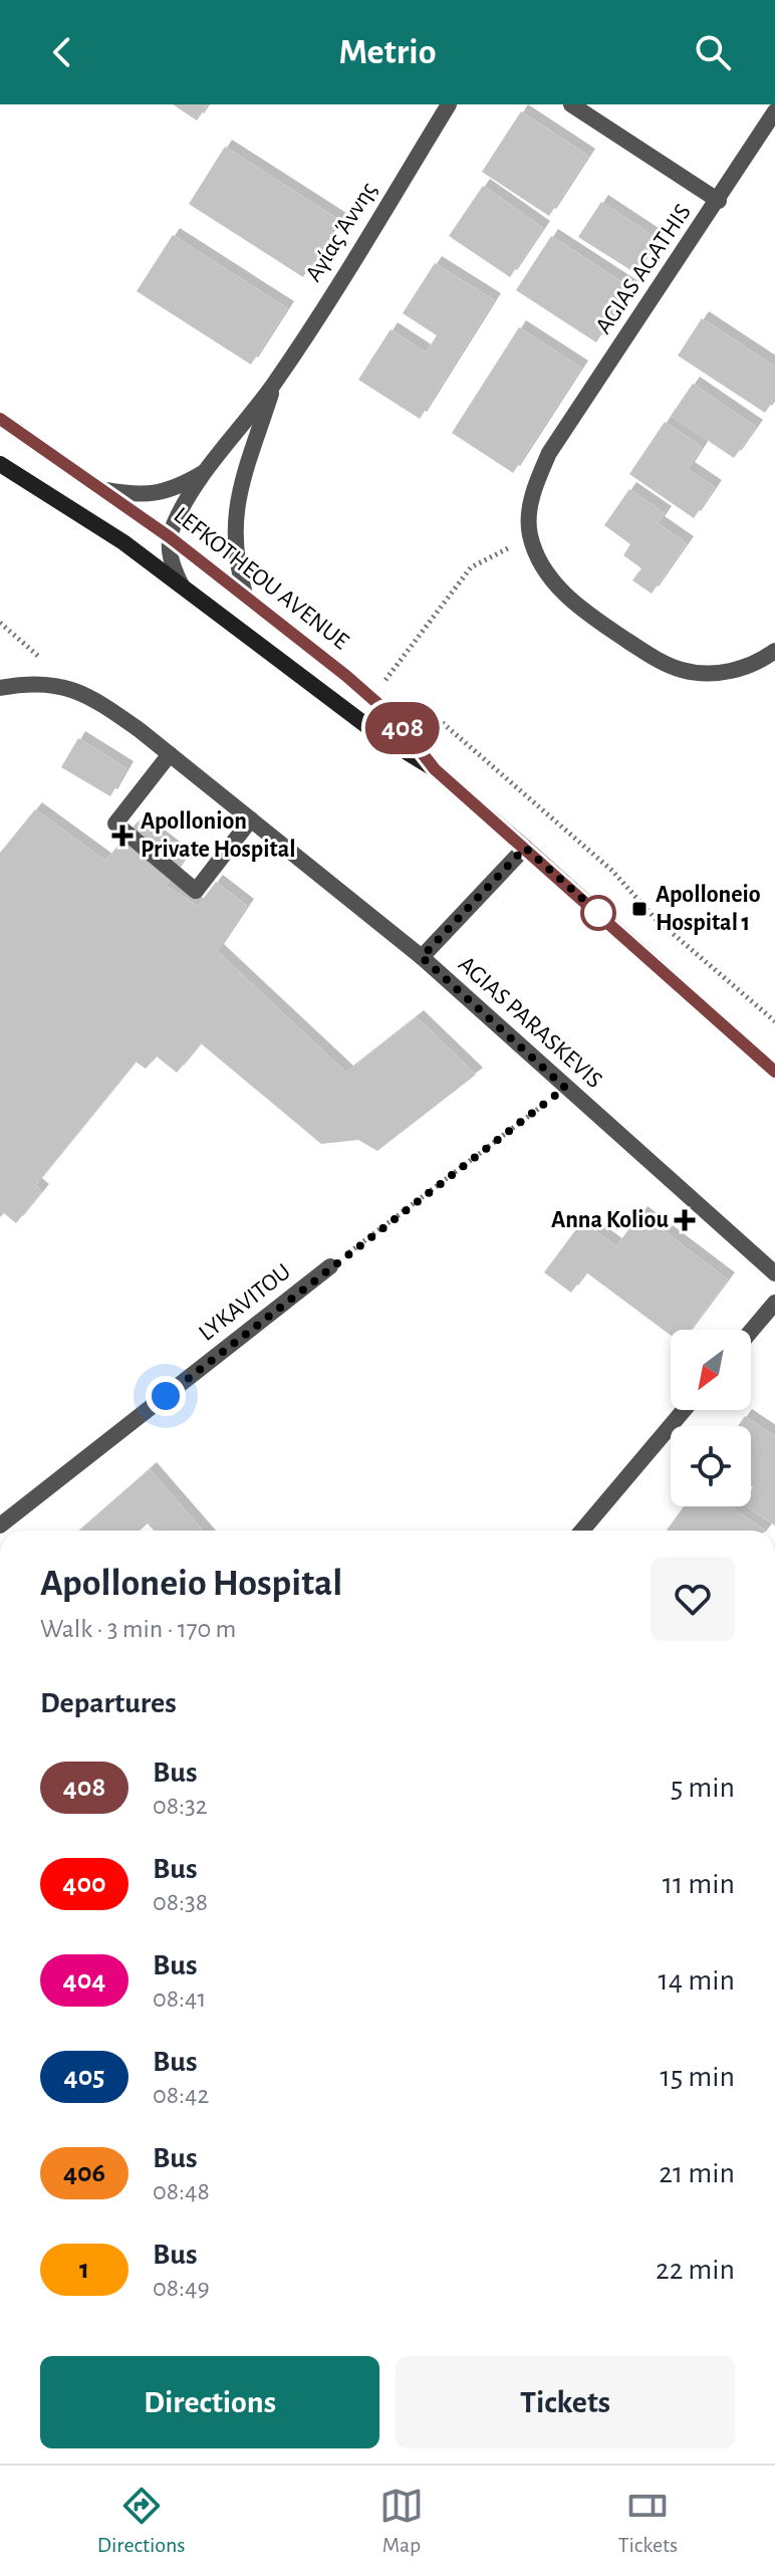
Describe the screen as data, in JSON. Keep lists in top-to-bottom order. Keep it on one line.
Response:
{"streets":{"main road":["LEFKOTHEOU AVENUE"],"street":["Αγίας Άννης","AGIAS AGATHIS","AGIAS PARASKEVIS","LYKAVITOU"]},"crossings":[["Αγίας Άννης","LEFKOTHEOU AVENUE"]],"places":{"health":["Apollonion Private Hospital","Anna Koliou"],"transit":["Apolloneio Hospital 1"]},"lines":["bus line 408"],"north":"bottom left","page":{"header":"Metrio","on_map":"408","heading":[["Apolloneio Hospital","Walk · 3 min · 170 m"],"Departures"],"list":[{"mark":"408","name":"Bus","note":"08:32","value":"5 min"},{"mark":"400","name":"Bus","note":"08:38","value":"11 min"},{"mark":"404","name":"Bus","note":"08:41","value":"14 min"},{"mark":"405","name":"Bus","note":"08:42","value":"15 min"},{"mark":"406","name":"Bus","note":"08:48","value":"21 min"},{"mark":"1","name":"Bus","note":"08:49","value":"22 min"}],"buttons":["Directions","Tickets"],"tabs":["Directions","Map","Tickets"]}}
